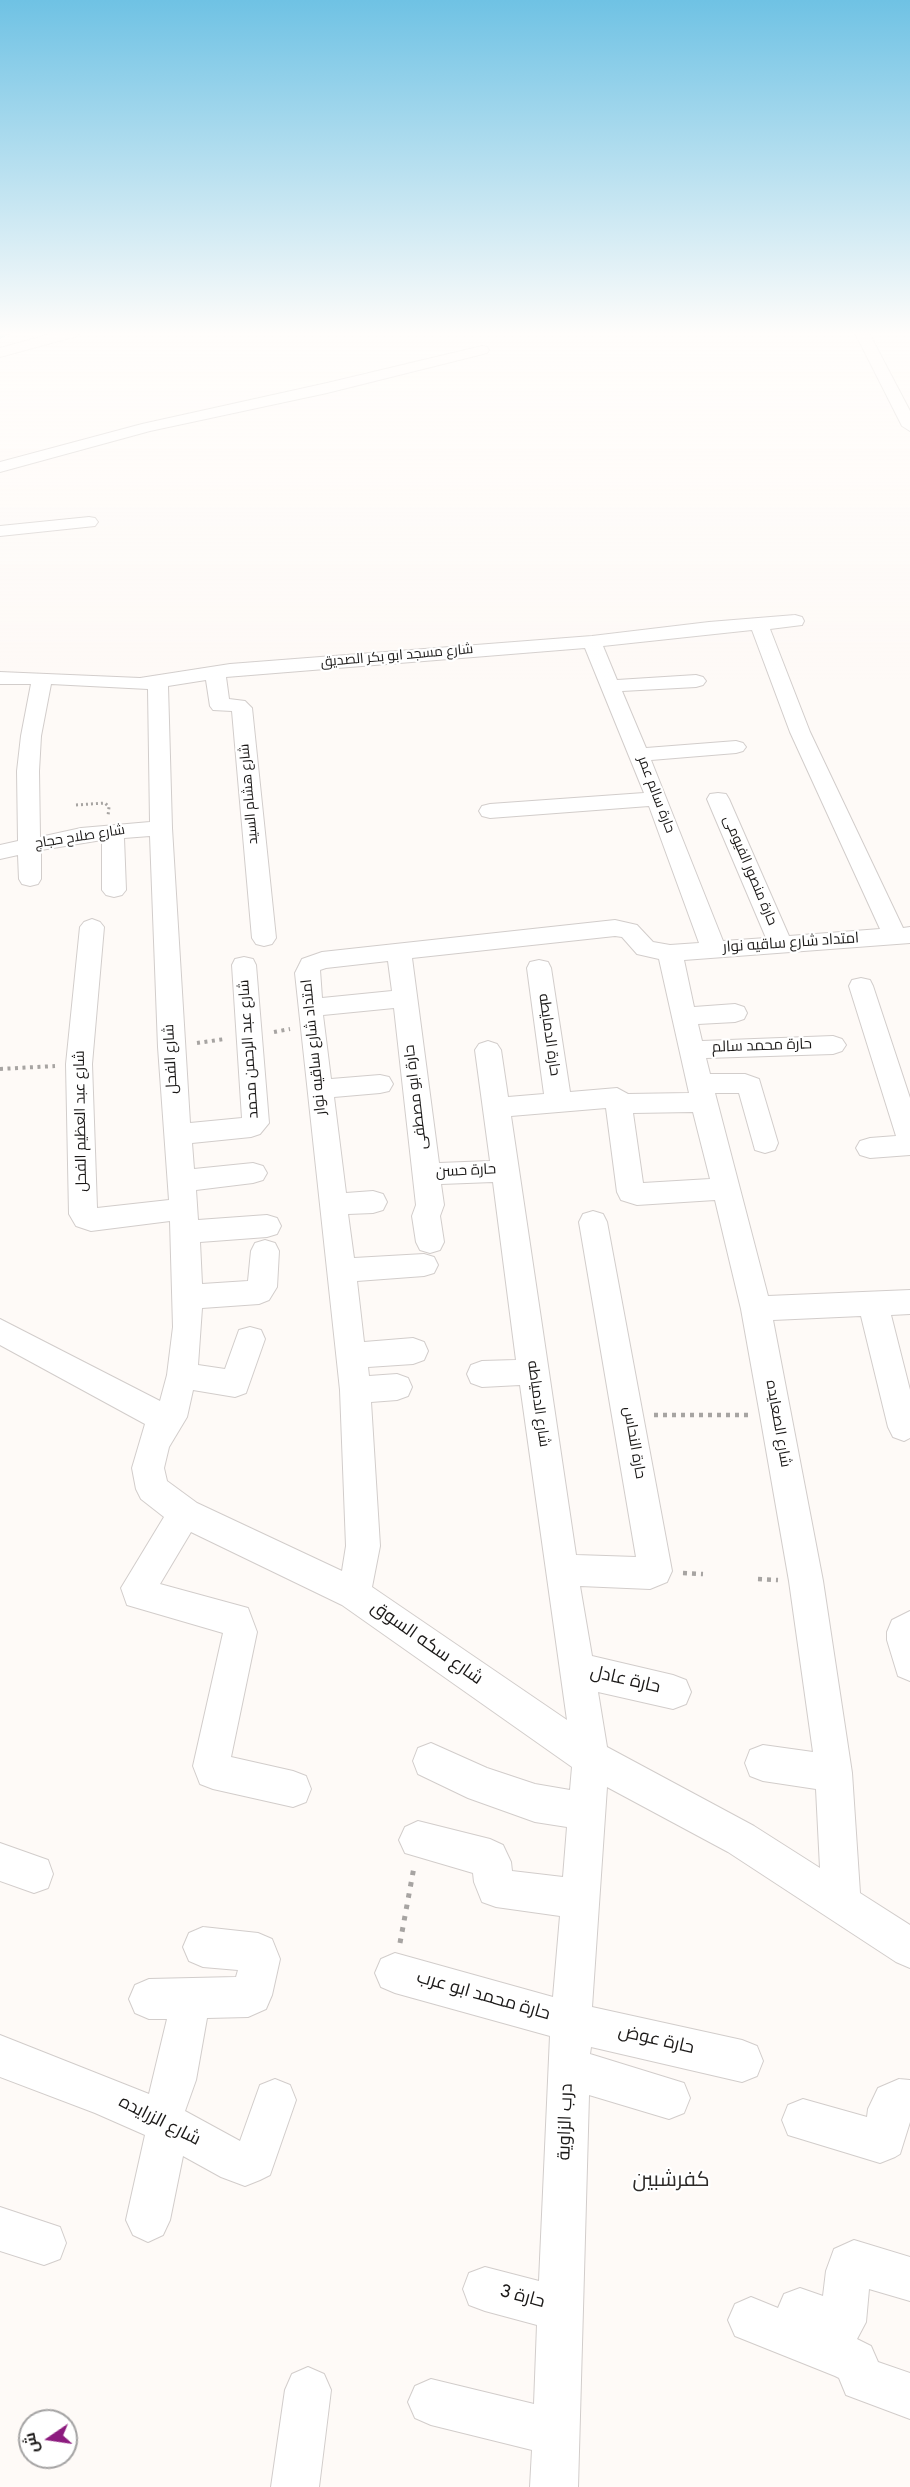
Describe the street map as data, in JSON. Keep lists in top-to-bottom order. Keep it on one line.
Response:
{"streets":{"street":["شارع مسجد ابو بكر الصديق","شارع هشام السيد","حارة سالم عمر","شارع صلاح حجاج","حارة منصور الفيومى","امتداد شارع ساقيه نوار","حارة الدمايطه","حارة محمد سالم","شارع عبد الرحمن محمد","شارع الفحل","حارة ابو مصطفى","شارع عبد العظيم الفحل","حارة حسن","شارع الدمياطه","شارع الصعايده","حارة النحاس","شارع سكه السوق","حارة عادل","حارة محمد ابو عرب","حارة عوض","شارع الزرايده","درب الزاوية","حارة 3"]},"crossings":[["شارع مسجد ابو بكر الصديق","شارع هشام السيد"],["شارع مسجد ابو بكر الصديق","حارة سالم عمر"],["شارع مسجد ابو بكر الصديق","شارع الفحل"],["حارة سالم عمر","امتداد شارع ساقيه نوار"],["شارع صلاح حجاج","شارع الفحل"],["حارة منصور الفيومى","امتداد شارع ساقيه نوار"],["امتداد شارع ساقيه نوار","حارة ابو مصطفى"],["امتداد شارع ساقيه نوار","شارع الصعايده"],["امتداد شارع ساقيه نوار","شارع سكه السوق"],["حارة محمد سالم","شارع الصعايده"],["شارع عبد الرحمن محمد","شارع الفحل"],["شارع الفحل","شارع عبد العظيم الفحل"],["شارع الفحل","شارع سكه السوق"],["حارة ابو مصطفى","حارة حسن"],["حارة حسن","شارع الدمياطه"],["شارع الدمياطه","حارة النحاس"],["شارع الدمياطه","شارع سكه السوق"],["شارع الدمياطه","حارة عادل"],["شارع الدمياطه","درب الزاوية"],["شارع الصعايده","شارع سكه السوق"],["شارع سكه السوق","درب الزاوية"],["حارة محمد ابو عرب","حارة عوض"],["حارة محمد ابو عرب","درب الزاوية"],["حارة عوض","درب الزاوية"],["درب الزاوية","حارة 3"]],"districts":["كفرشبين"],"north":"left"}
